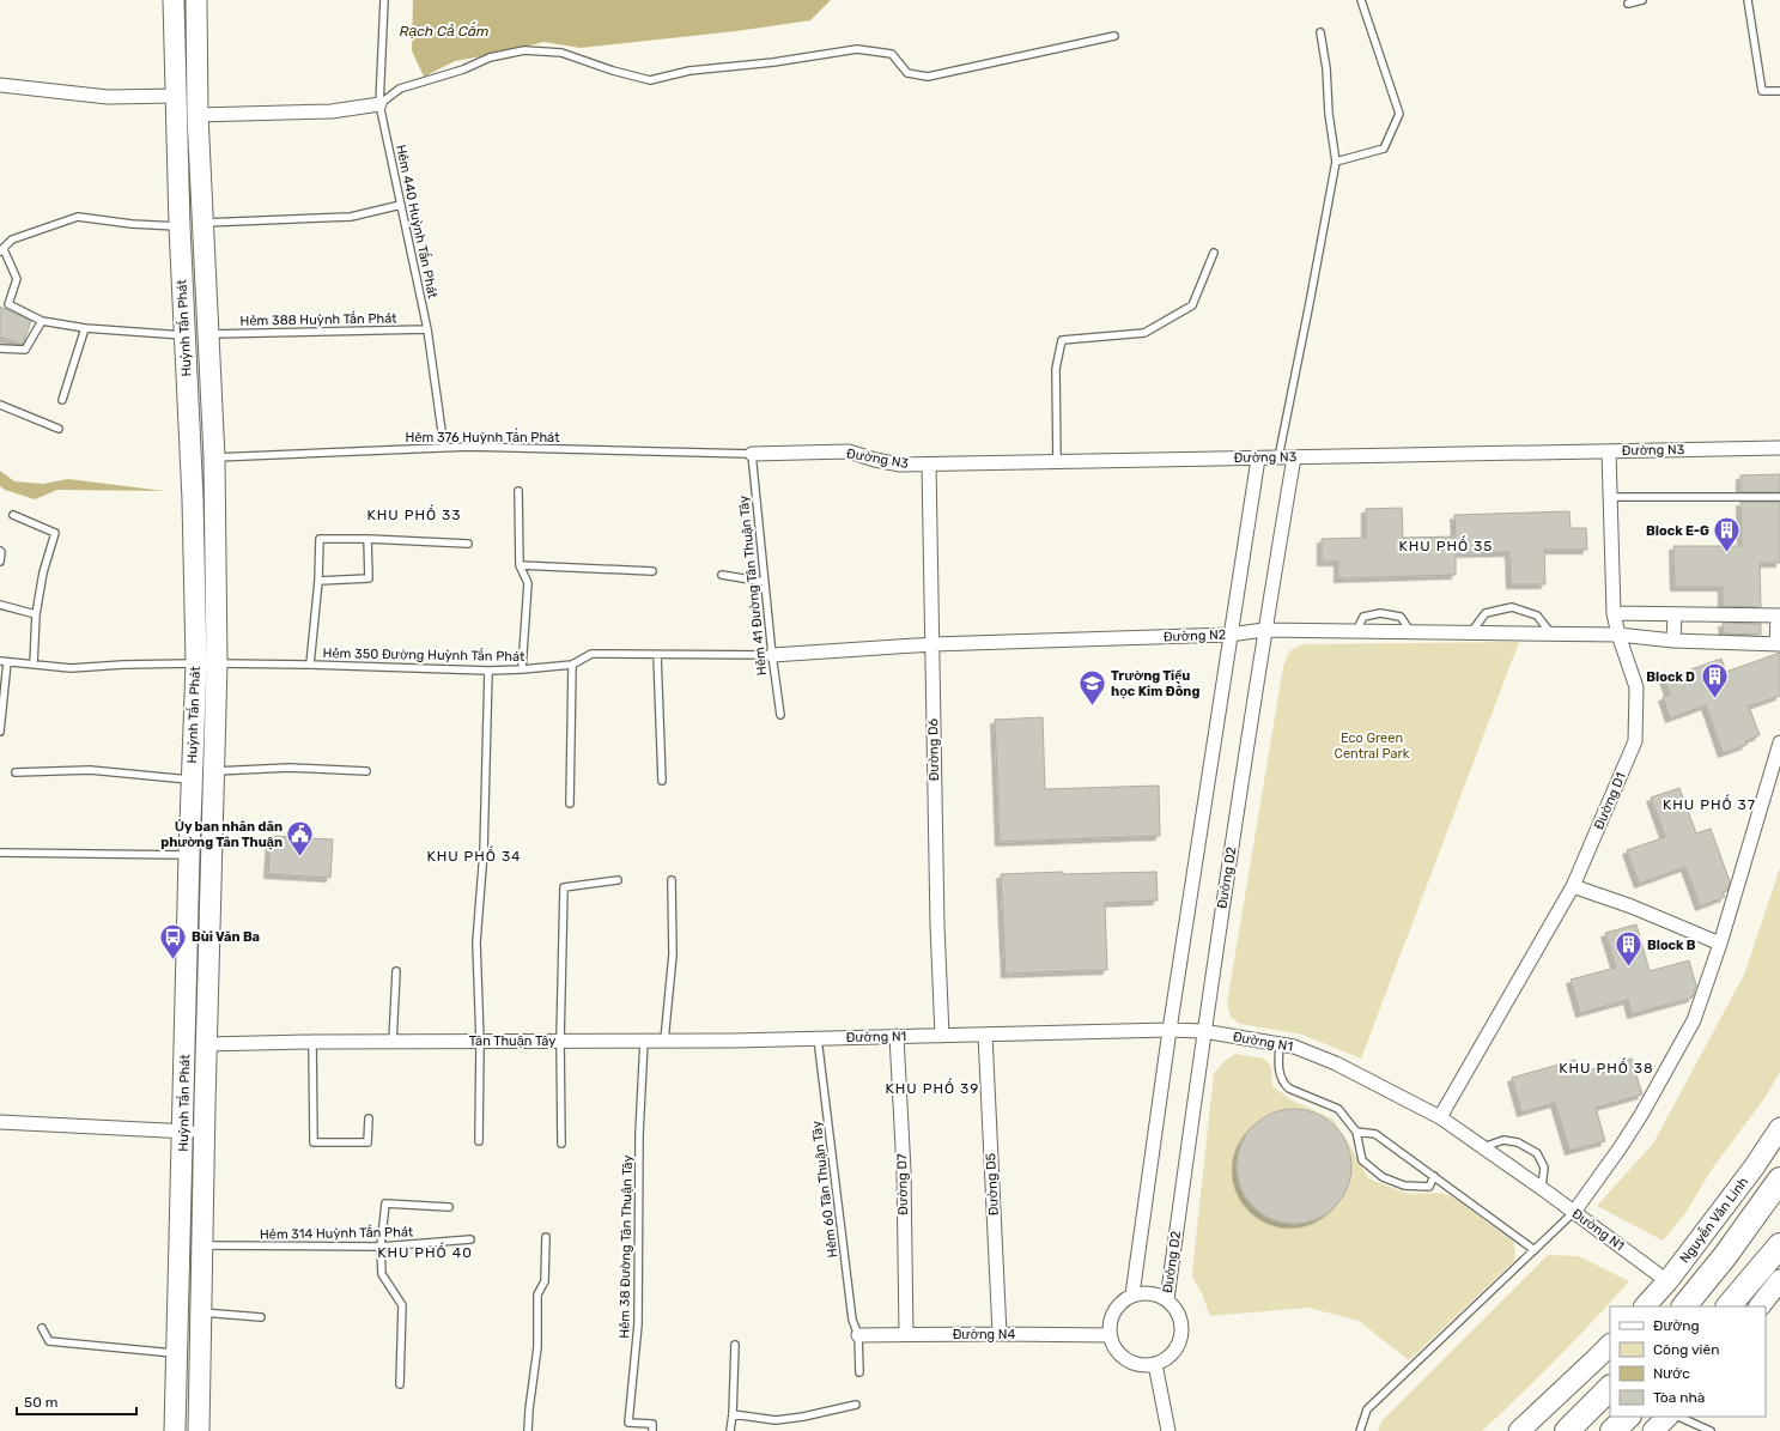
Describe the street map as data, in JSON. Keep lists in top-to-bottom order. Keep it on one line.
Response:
{"streets":{"main road":["Huỳnh Tấn Phát","Nguyễn Văn Linh"],"street":["Đường N3","Đường N2","Đường D6","Đường D1","Đường D2","Đường N1","Tân Thuận Tây","Đường D7","Đường D5","Đường N4"],"lane":["Hẻm 440 Huỳnh Tấn Phát","Hẻm 388 Huỳnh Tấn Phát","Hẻm 376 Huỳnh Tấn Phát","Hẻm 41 Đường Tân Thuận Tây","Hẻm 350 Đường Huỳnh Tấn Phát","Hẻm 60 Tân Thuận Tây","Hẻm 314 Huỳnh Tấn Phát","Hẻm 38 Đường Tân Thuận Tây"]},"crossings":[["Hẻm 440 Huỳnh Tấn Phát","Hẻm 388 Huỳnh Tấn Phát"],["Hẻm 440 Huỳnh Tấn Phát","Hẻm 376 Huỳnh Tấn Phát"],["Hẻm 388 Huỳnh Tấn Phát","Huỳnh Tấn Phát"],["Huỳnh Tấn Phát","Hẻm 376 Huỳnh Tấn Phát"],["Huỳnh Tấn Phát","Hẻm 350 Đường Huỳnh Tấn Phát"],["Huỳnh Tấn Phát","Tân Thuận Tây"],["Huỳnh Tấn Phát","Hẻm 314 Huỳnh Tấn Phát"],["Hẻm 376 Huỳnh Tấn Phát","Đường N3"],["Hẻm 376 Huỳnh Tấn Phát","Hẻm 41 Đường Tân Thuận Tây"],["Đường N3","Hẻm 41 Đường Tân Thuận Tây"],["Đường N3","Đường D6"],["Đường N3","Đường D1"],["Đường N3","Đường D2"],["Hẻm 41 Đường Tân Thuận Tây","Đường N2"],["Hẻm 41 Đường Tân Thuận Tây","Hẻm 350 Đường Huỳnh Tấn Phát"],["Đường N2","Hẻm 350 Đường Huỳnh Tấn Phát"],["Đường N2","Đường D6"],["Đường N2","Đường D1"],["Đường N2","Đường D2"],["Đường D6","Đường N1"],["Đường D1","Đường N1"],["Đường D2","Đường N1"],["Đường D2","Đường N4"],["Đường N1","Tân Thuận Tây"],["Đường N1","Đường D7"],["Đường N1","Đường D5"],["Đường N1","Hẻm 60 Tân Thuận Tây"],["Đường N1","Nguyễn Văn Linh"],["Tân Thuận Tây","Hẻm 60 Tân Thuận Tây"],["Tân Thuận Tây","Hẻm 38 Đường Tân Thuận Tây"],["Đường D7","Đường N4"],["Đường D5","Đường N4"],["Hẻm 60 Tân Thuận Tây","Đường N4"]],"districts":["KHU PHỐ 33","KHU PHỐ 35","KHU PHỐ 37","KHU PHỐ 34","KHU PHỐ 38","KHU PHỐ 39","KHU PHỐ 40"],"water":["Rạch Cả Cấm"],"parks":["Eco Green Central Park"],"places":{"building":["Block E-G","Block D","Block B"],"school or university":["Trường Tiểu học Kim Đồng"],"public building":["Ủy ban nhân dân phường Tân Thuận"],"bus stop":["Bùi Văn Ba"]},"legend":["Đường","Công viên","Nước","Tòa nhà"],"scale_bar":"50 m"}
